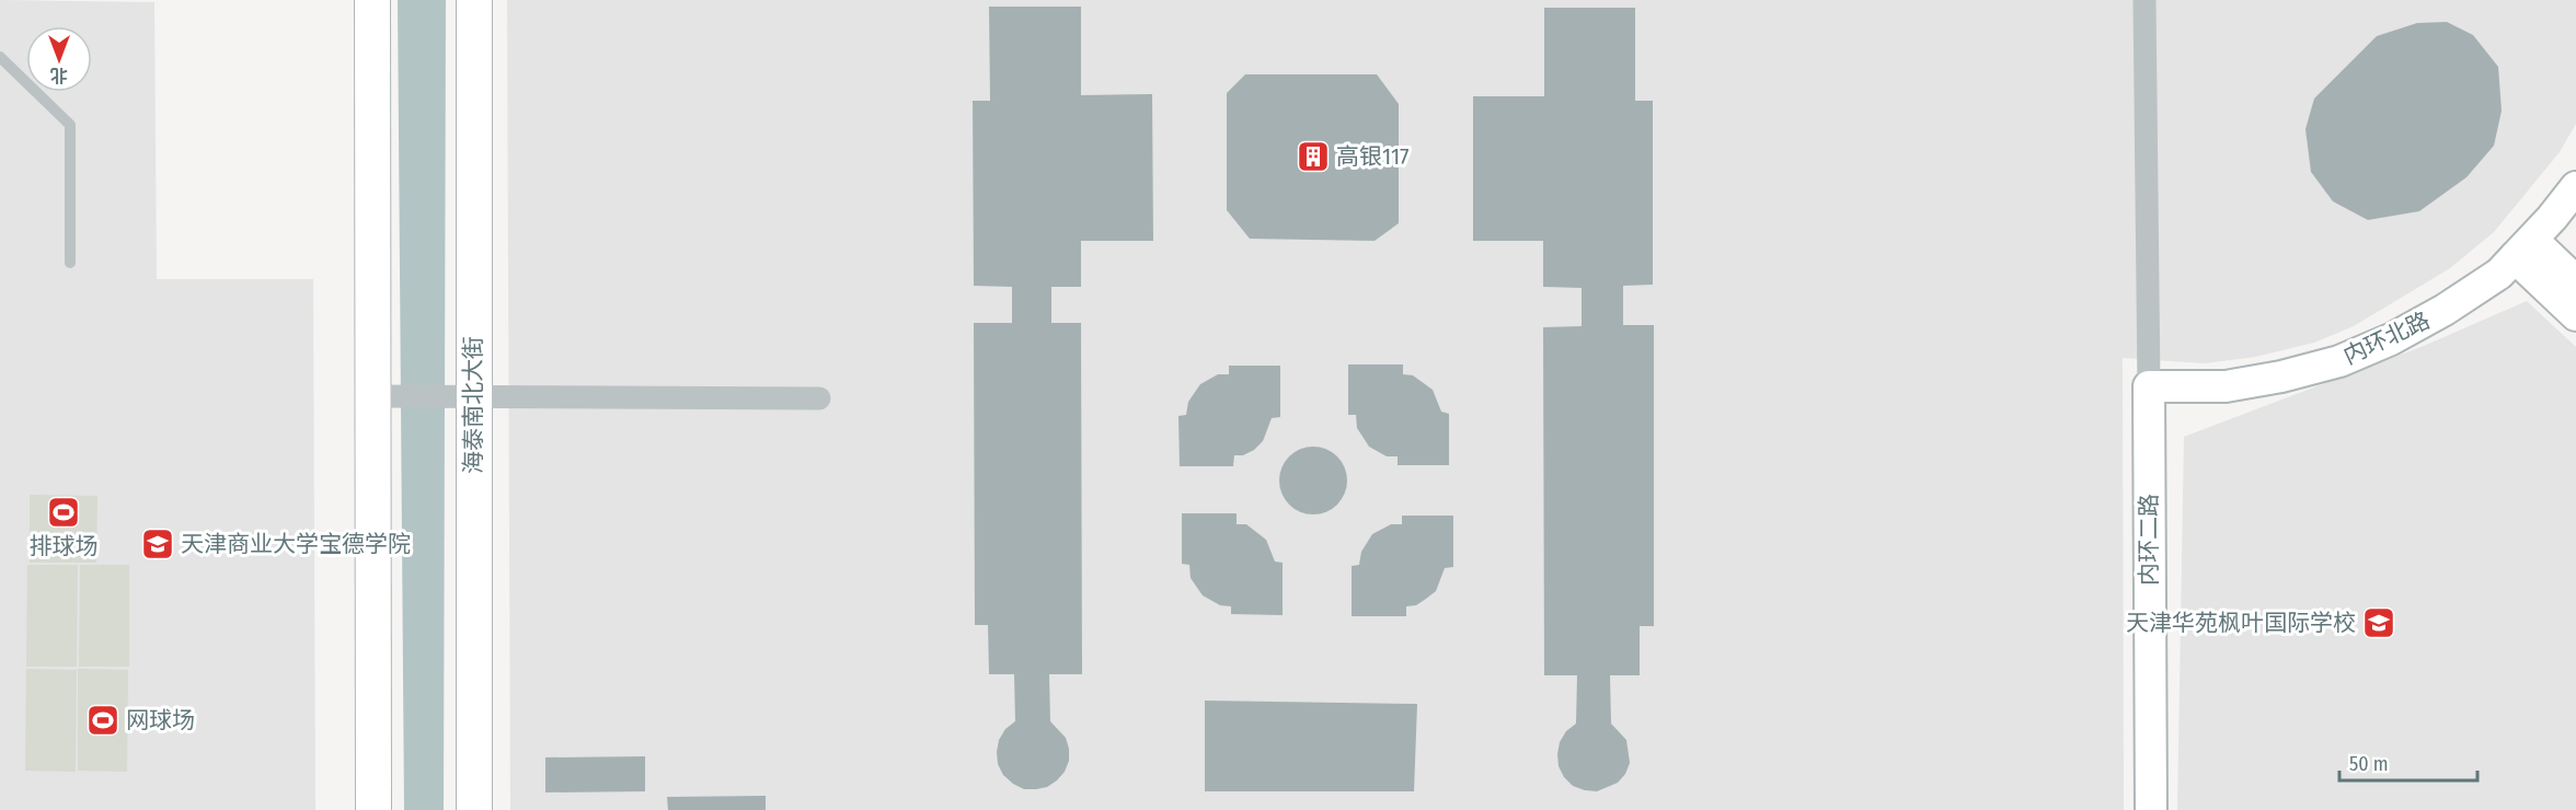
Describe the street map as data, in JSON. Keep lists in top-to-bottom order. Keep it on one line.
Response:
{"streets":{"main road":["海泰南北大街"],"street":["内环北路","内环二路"]},"crossings":[["内环北路","内环二路"]],"places":{"building":["高银117"],"sports":["排球场","网球场"],"school or university":["天津商业大学宝德学院","天津华苑枫叶国际学校"]},"scale_bar":"50 m","north":"bottom"}
